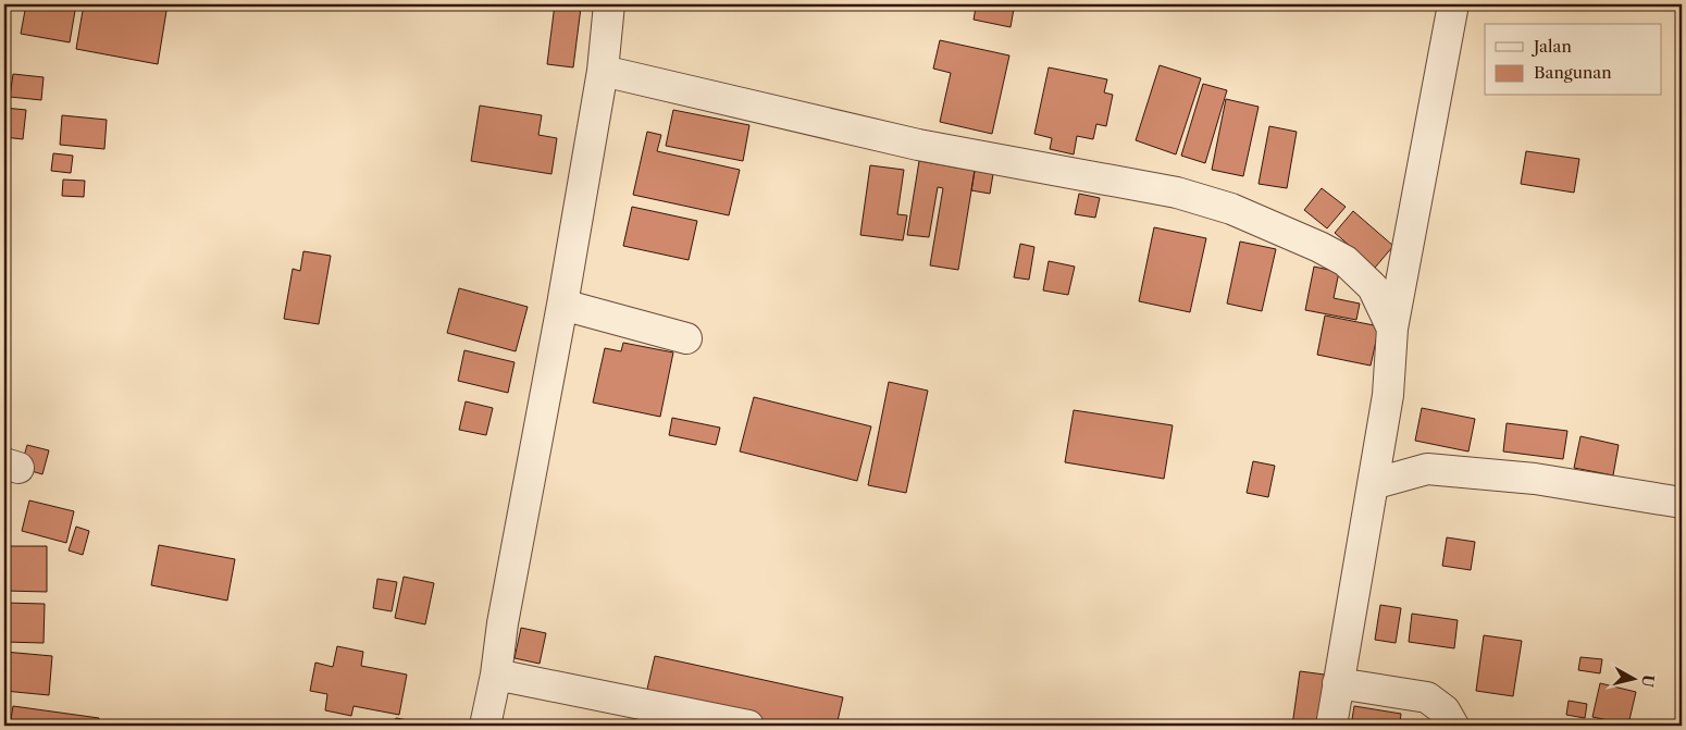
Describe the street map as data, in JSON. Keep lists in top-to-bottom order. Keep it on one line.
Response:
{"legend":["Jalan","Bangunan"],"north":"right"}
